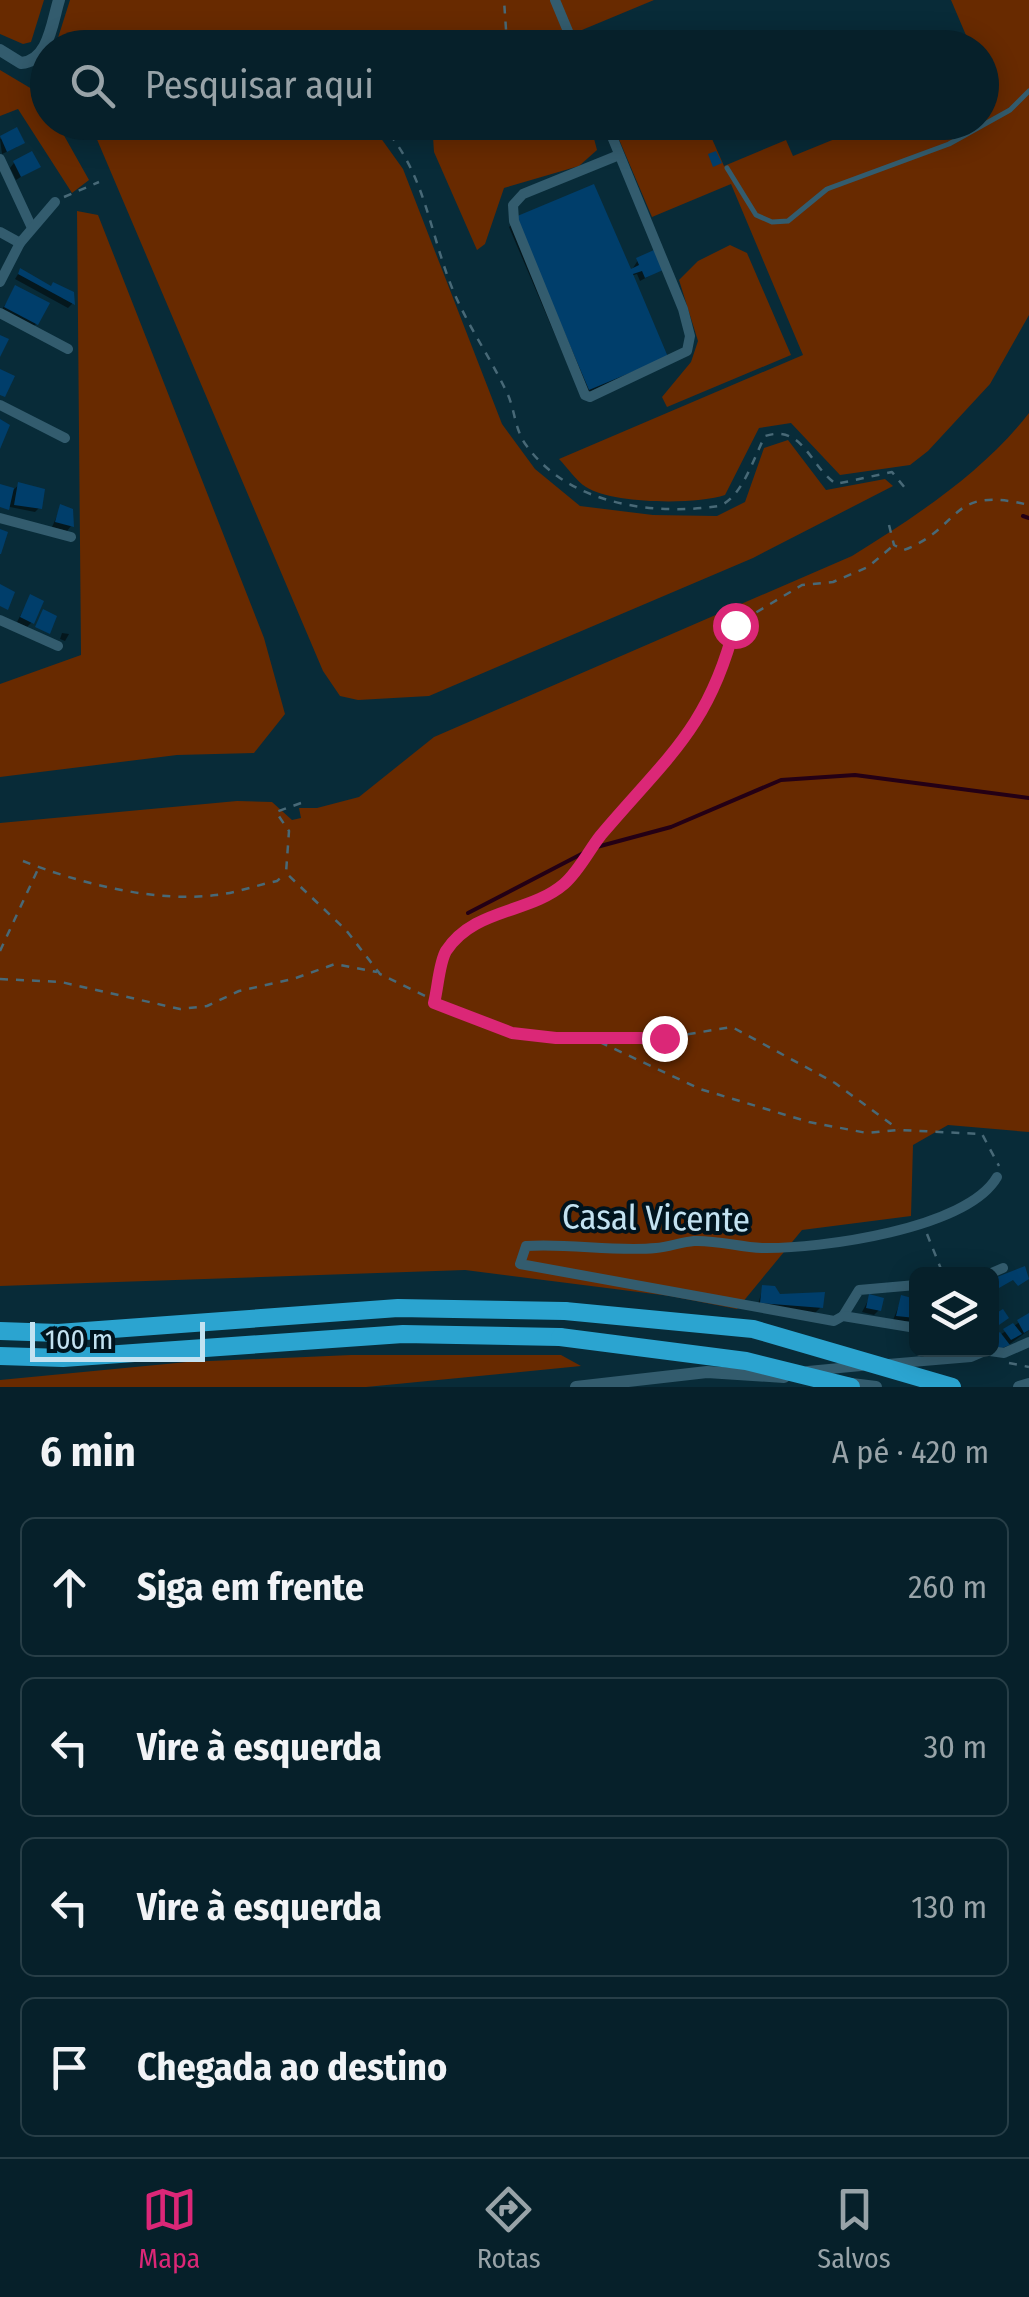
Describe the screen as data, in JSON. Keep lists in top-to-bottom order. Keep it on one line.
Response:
{"streets":{"street":["Casal Vicente"]},"scale_bar":"100 m","page":{"search":"Pesquisar aqui","scale":"100 m","heading":["6 min","A pé · 420 m"],"list":[["Siga em frente","260 m"],["Vire à esquerda","30 m"],["Vire à esquerda","130 m"],"Chegada ao destino"],"nav":["Mapa","Rotas","Salvos"]}}
